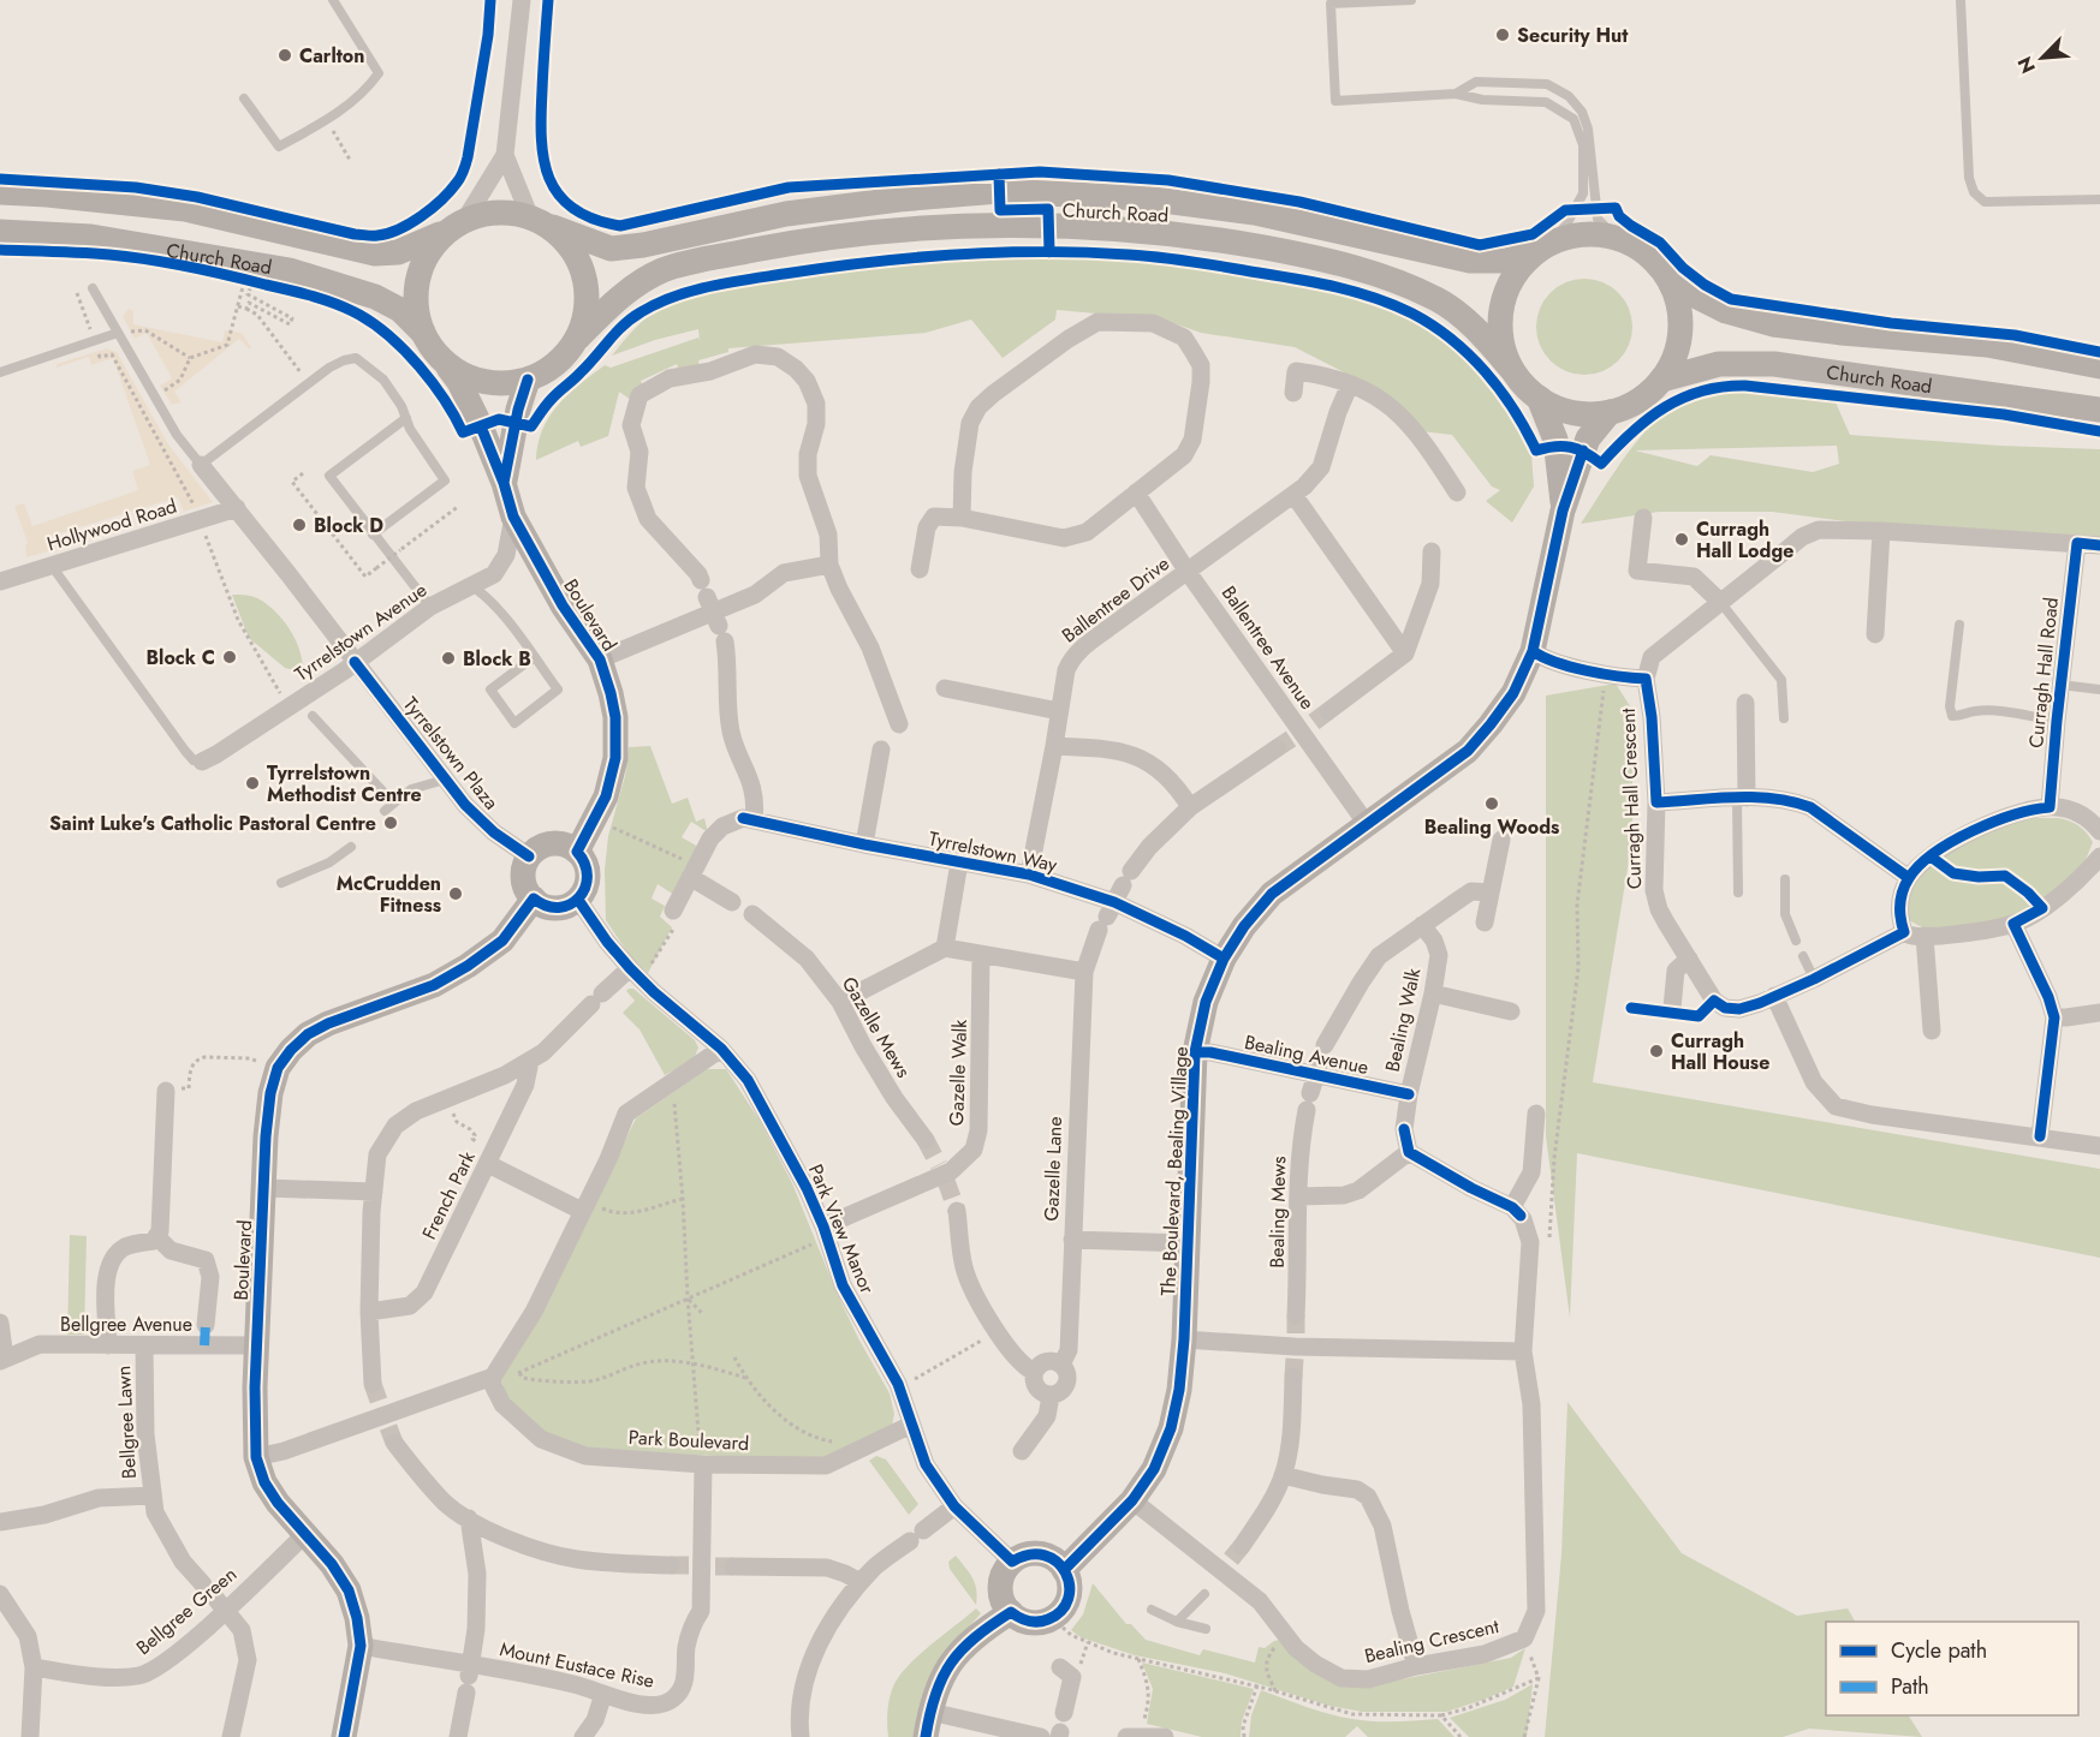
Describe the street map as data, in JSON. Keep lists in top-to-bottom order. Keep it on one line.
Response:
{"streets":{"main road":["Church Road","Boulevard","The Boulevard, Bealing Village"],"street":["Hollywood Road","Ballentree Drive","Tyrrelstown Avenue","Ballentree Avenue","Curragh Hall Road","Tyrrelstown Plaza","Curragh Hall Crescent","Tyrrelstown Way","Bealing Walk","Gazelle Mews","Bealing Avenue","Gazelle Walk","Gazelle Lane","French Park","Bealing Mews","Park View Manor","Bellgree Avenue","Bellgree Lawn","Park Boulevard","Bellgree Green","Bealing Crescent","Mount Eustace Rise"]},"crossings":[["Church Road","Boulevard"],["Church Road","The Boulevard, Bealing Village"],["Hollywood Road","Tyrrelstown Plaza"],["Ballentree Drive","Ballentree Avenue"],["Ballentree Drive","Tyrrelstown Way"],["Boulevard","Tyrrelstown Avenue"],["Boulevard","Tyrrelstown Plaza"],["Boulevard","Park View Manor"],["Boulevard","Bellgree Avenue"],["Boulevard","Bellgree Green"],["Boulevard","Mount Eustace Rise"],["Tyrrelstown Avenue","Tyrrelstown Plaza"],["Ballentree Avenue","Gazelle Lane"],["Ballentree Avenue","The Boulevard, Bealing Village"],["Tyrrelstown Plaza","Park View Manor"],["Tyrrelstown Way","Gazelle Lane"],["Tyrrelstown Way","The Boulevard, Bealing Village"],["Bealing Walk","Bealing Avenue"],["Bealing Walk","Bealing Mews"],["Bealing Avenue","The Boulevard, Bealing Village"],["Bealing Avenue","Bealing Mews"],["Gazelle Walk","Park View Manor"],["The Boulevard, Bealing Village","Park View Manor"],["The Boulevard, Bealing Village","Bealing Crescent"],["Bealing Mews","Bealing Crescent"],["Park View Manor","Park Boulevard"],["Bellgree Avenue","Bellgree Lawn"],["Bellgree Lawn","Bellgree Green"],["Park Boulevard","Mount Eustace Rise"]],"places":["Security Hut","Carlton","Block D","Curragh Hall Lodge","Block C","Block B","Tyrrelstown Methodist Centre","Bealing Woods","Saint Luke's Catholic Pastoral Centre","McCrudden Fitness","Curragh Hall House"],"legend":["Cycle path","Path"],"north":"bottom left"}
